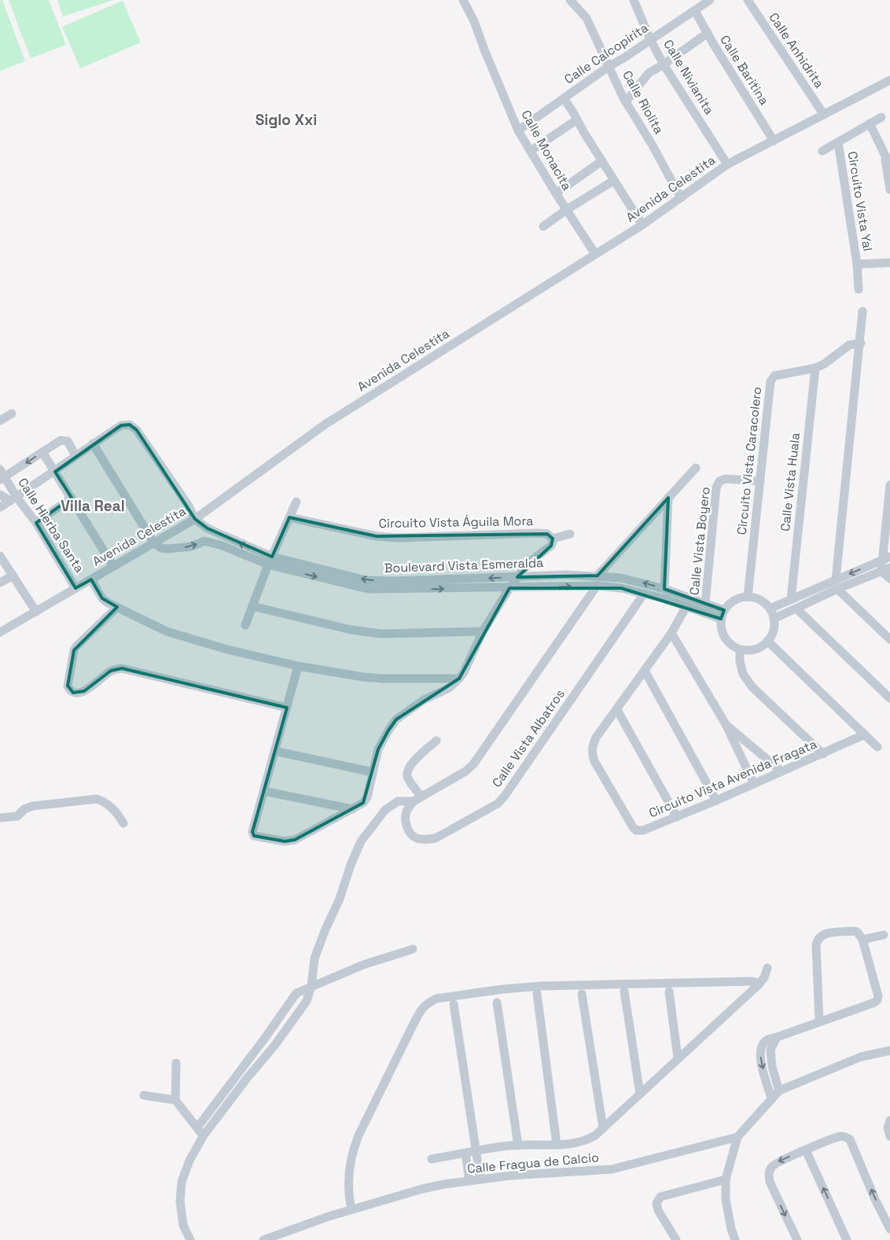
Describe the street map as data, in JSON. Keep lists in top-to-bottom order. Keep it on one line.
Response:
{"streets":{"street":["Calle Anhidrita","Calle Calcopirita","Calle Baritina","Calle Nivianita","Calle Riolita","Calle Monacita","Avenida Celestita","Circuito Vista Yal","Circuito Vista Caracolero","Calle Vista Huala","Circuito Vista Águila Mora","Calle Hierba Santa","Calle Vista Boyero","Boulevard Vista Esmeralda","Calle Vista Albatros","Circuito Vista Avenida Fragata","Calle Fragua de Calcio"]},"crossings":[["Calle Anhidrita","Avenida Celestita"],["Calle Calcopirita","Calle Baritina"],["Calle Calcopirita","Calle Nivianita"],["Calle Calcopirita","Calle Riolita"],["Calle Calcopirita","Calle Monacita"],["Calle Baritina","Avenida Celestita"],["Calle Nivianita","Avenida Celestita"],["Calle Riolita","Avenida Celestita"],["Calle Monacita","Avenida Celestita"],["Avenida Celestita","Calle Hierba Santa"],["Avenida Celestita","Boulevard Vista Esmeralda"],["Circuito Vista Caracolero","Calle Vista Huala"],["Circuito Vista Caracolero","Calle Vista Boyero"],["Circuito Vista Caracolero","Boulevard Vista Esmeralda"],["Calle Vista Boyero","Boulevard Vista Esmeralda"],["Boulevard Vista Esmeralda","Calle Vista Albatros"],["Boulevard Vista Esmeralda","Circuito Vista Avenida Fragata"]],"districts":["Siglo Xxi","Villa Real"]}
